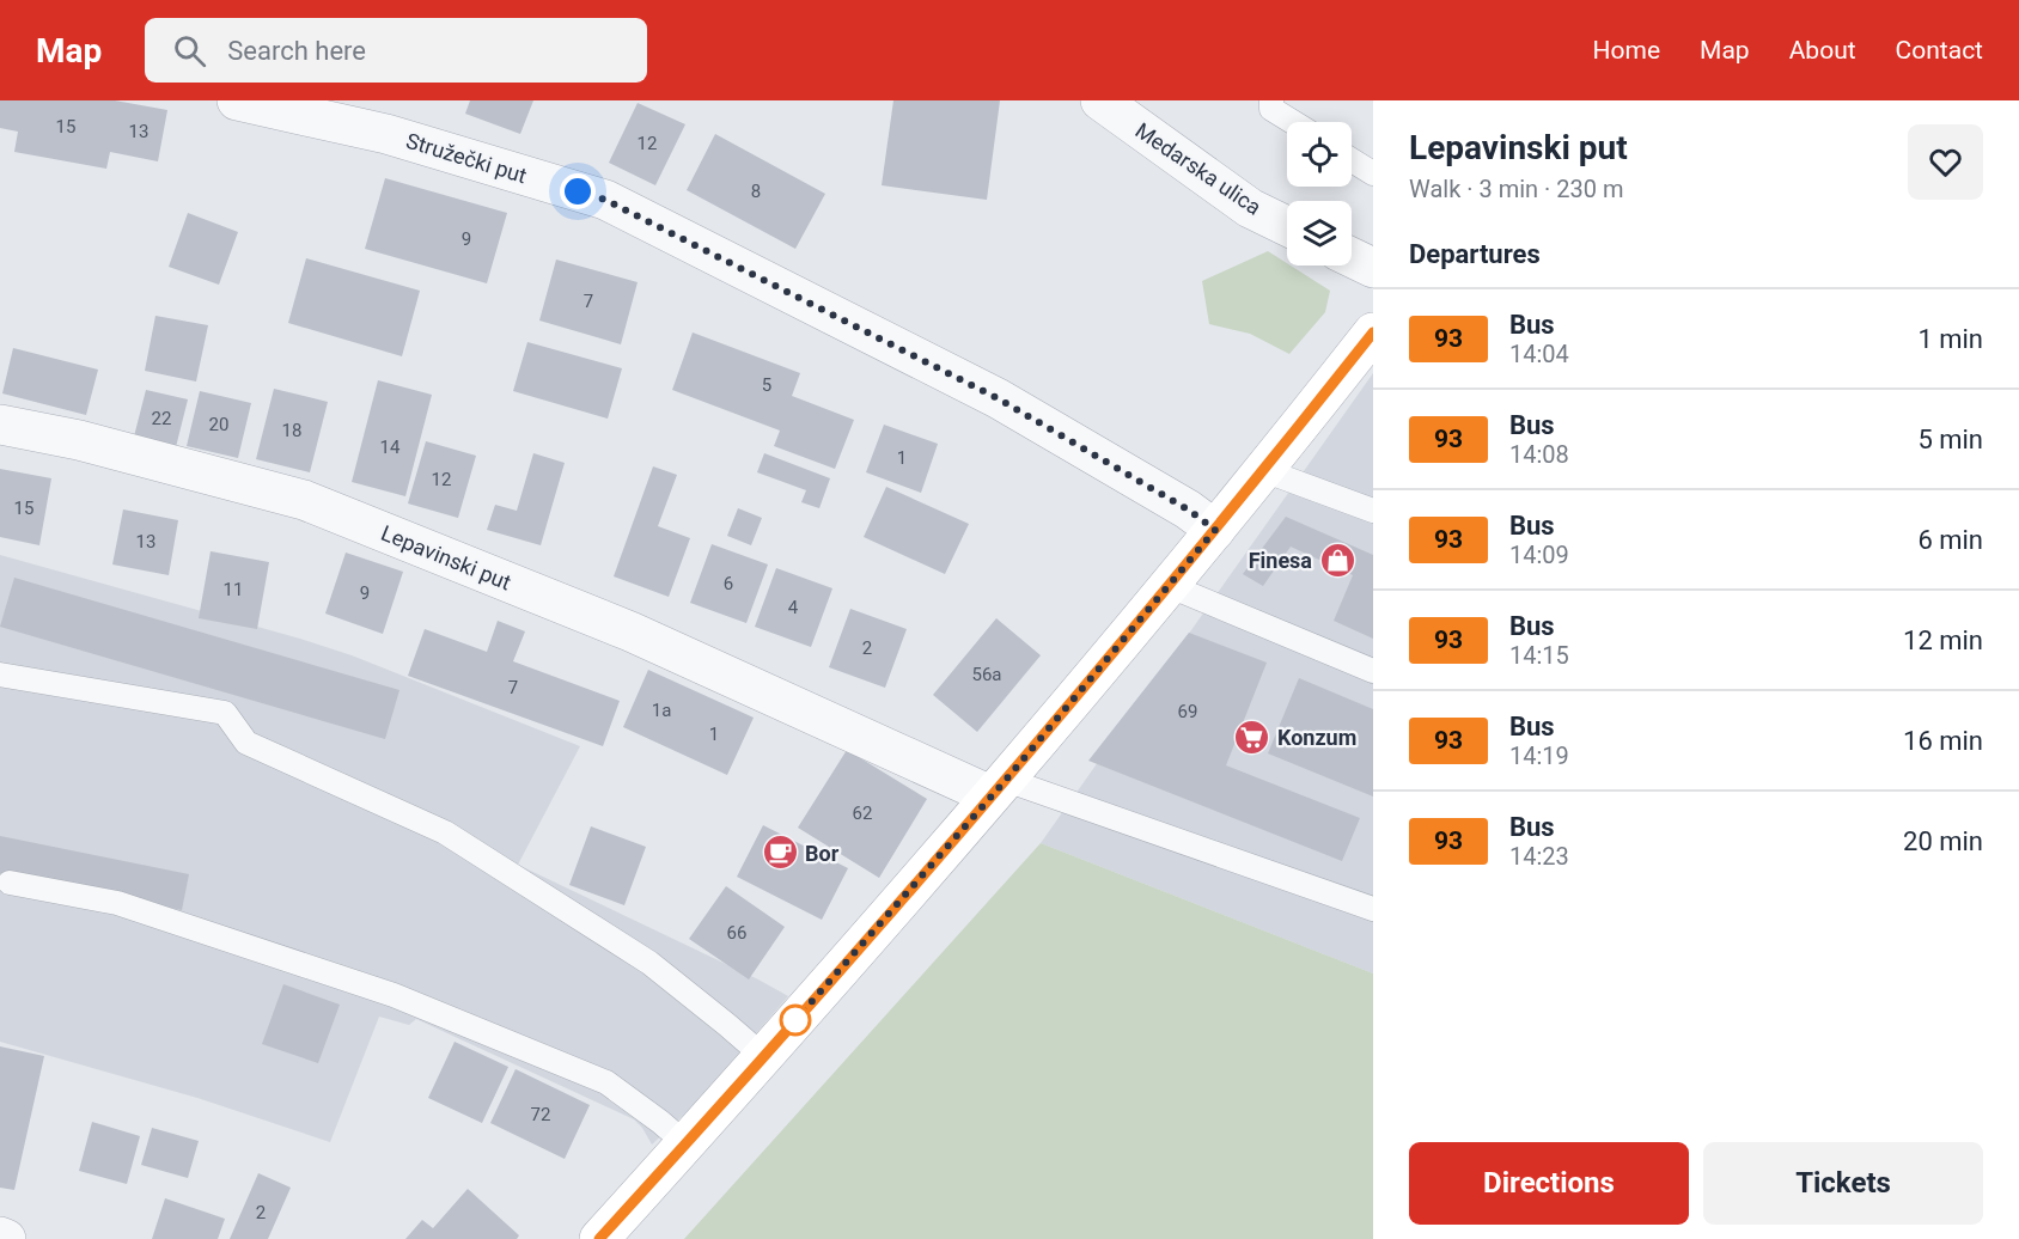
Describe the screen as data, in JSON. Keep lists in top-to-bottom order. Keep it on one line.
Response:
{"streets":{"street":["Stružečki put","Medarska ulica","Lepavinski put"]},"places":{"shop":["Finesa"],"supermarket":["Konzum"],"cafe":["Bor"]},"lines":["bus line 93"],"house_numbers":["15","13","12","8","9","7","5","22","20","18","14","1","12","15","13","6","11","9","4","2","56a","7","1a","69","1","62","66","72","2"],"page":{"header":"Map","search":"Search here","nav":["Home","Map","About","Contact"],"heading":[["Lepavinski put","Walk · 3 min · 230 m"],"Departures"],"list":[{"mark":"93","name":"Bus","note":"14:04","value":"1 min"},{"mark":"93","name":"Bus","note":"14:08","value":"5 min"},{"mark":"93","name":"Bus","note":"14:09","value":"6 min"},{"mark":"93","name":"Bus","note":"14:15","value":"12 min"},{"mark":"93","name":"Bus","note":"14:19","value":"16 min"},{"mark":"93","name":"Bus","note":"14:23","value":"20 min"}],"buttons":["Directions","Tickets"]}}
